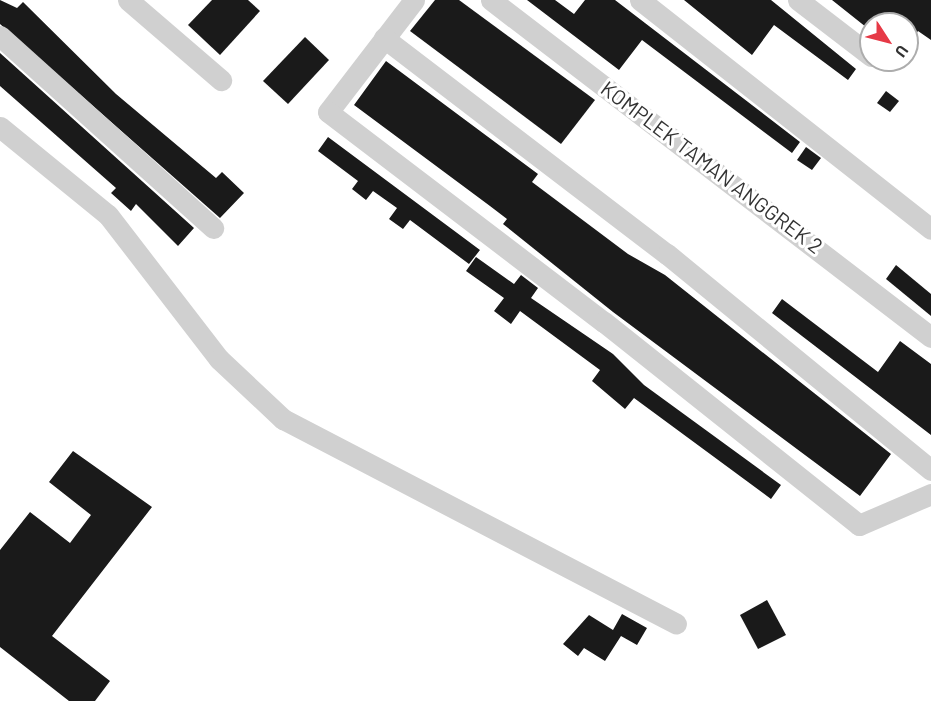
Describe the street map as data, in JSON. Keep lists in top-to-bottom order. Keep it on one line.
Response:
{"streets":{"street":["KOMPLEK TAMAN ANGGREK 2"]},"north":"bottom right"}
